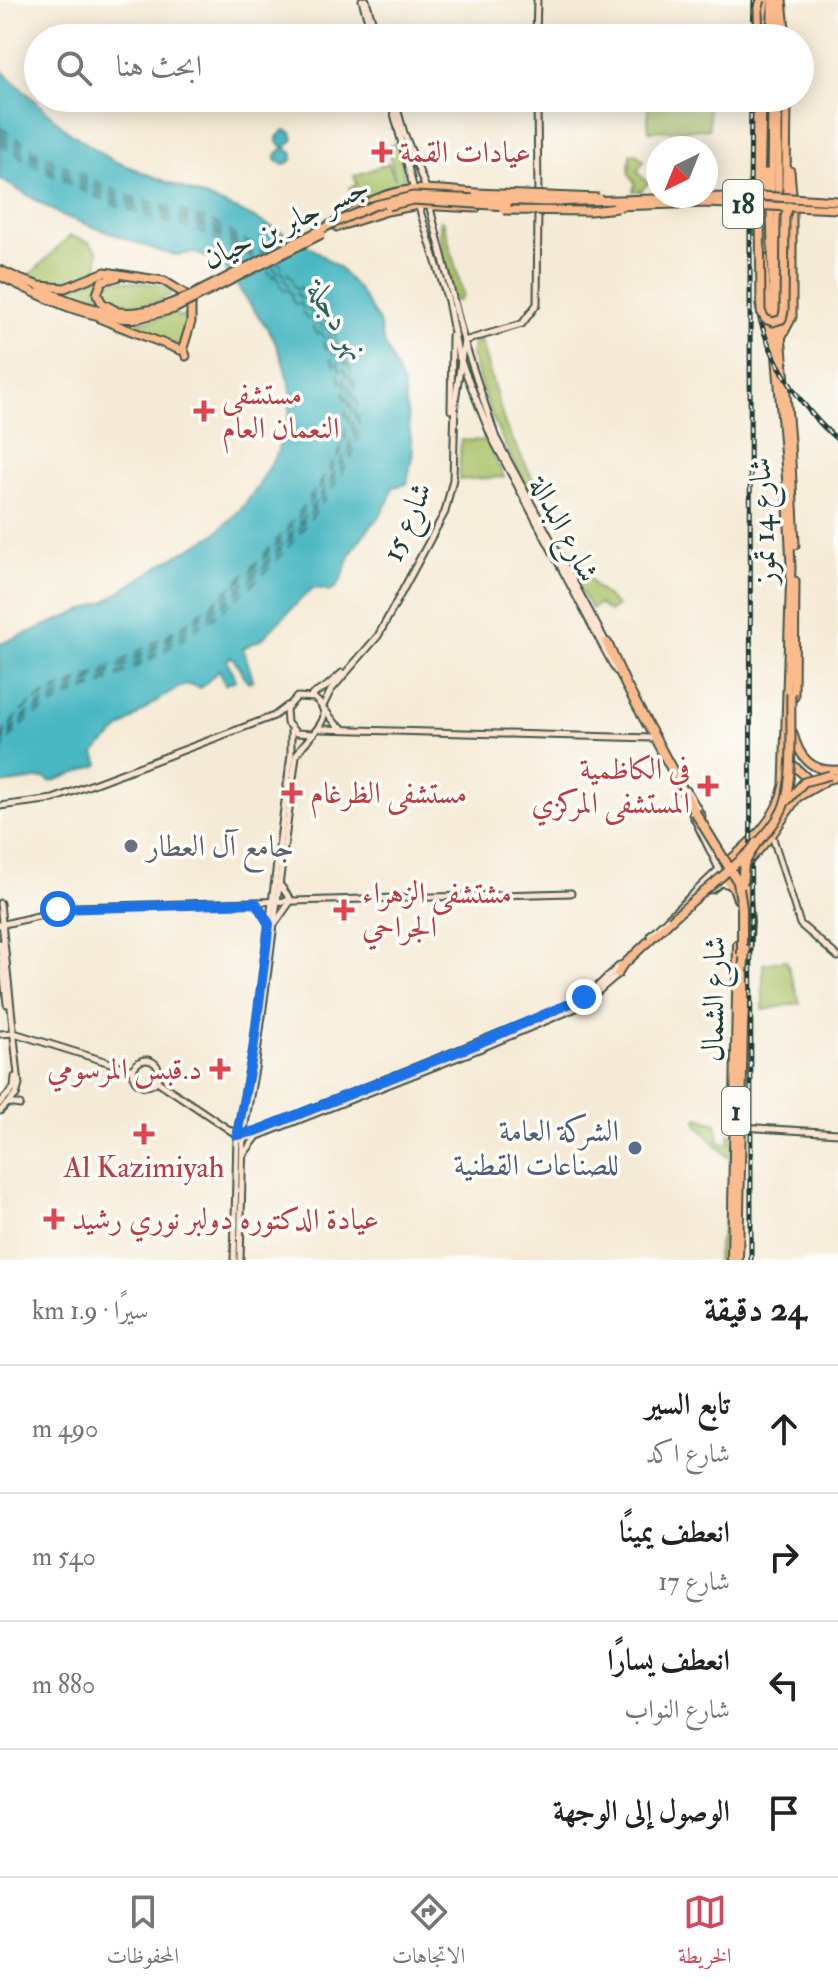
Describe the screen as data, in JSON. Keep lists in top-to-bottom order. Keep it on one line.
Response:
{"streets":{"highway":["شارع الشمال","1"],"main road":["18","جسر جابر بن حيان","شارع 14 تموز"],"street":["شارع 15","شارع البدالة"]},"crossings":[["18","شارع 14 تموز"],["شارع 15","شارع البدالة"],["شارع البدالة","شارع الشمال"],["شارع البدالة","1"],["شارع الشمال","1"]],"water":["نهر دجلة"],"places":{"health":["عيادات القمة","مستشفى النعمان العام","في الكاظمية المستشفى المركزي","مستشفى الظرغام","مشتشفى الزهراء الجراحي","د.قبس المرسومي","Al Kazimiyah","عيادة الدكتوره دولبر نوري رشيد"],"other":["جامع آل العطار","الشركة العامة للصناعات القطنية"]},"north":"bottom left","page":{"search":"ابحث هنا","heading":["24 دقيقة","سيرًا · 1.9 km"],"list":[["تابع السير","شارع اكد","490 m"],["انعطف يمينًا","شارع 17","540 m"],["انعطف يسارًا","شارع النواب","880 m"],"الوصول إلى الوجهة"],"nav":["الخريطة","الاتجاهات","المحفوظات"]}}
